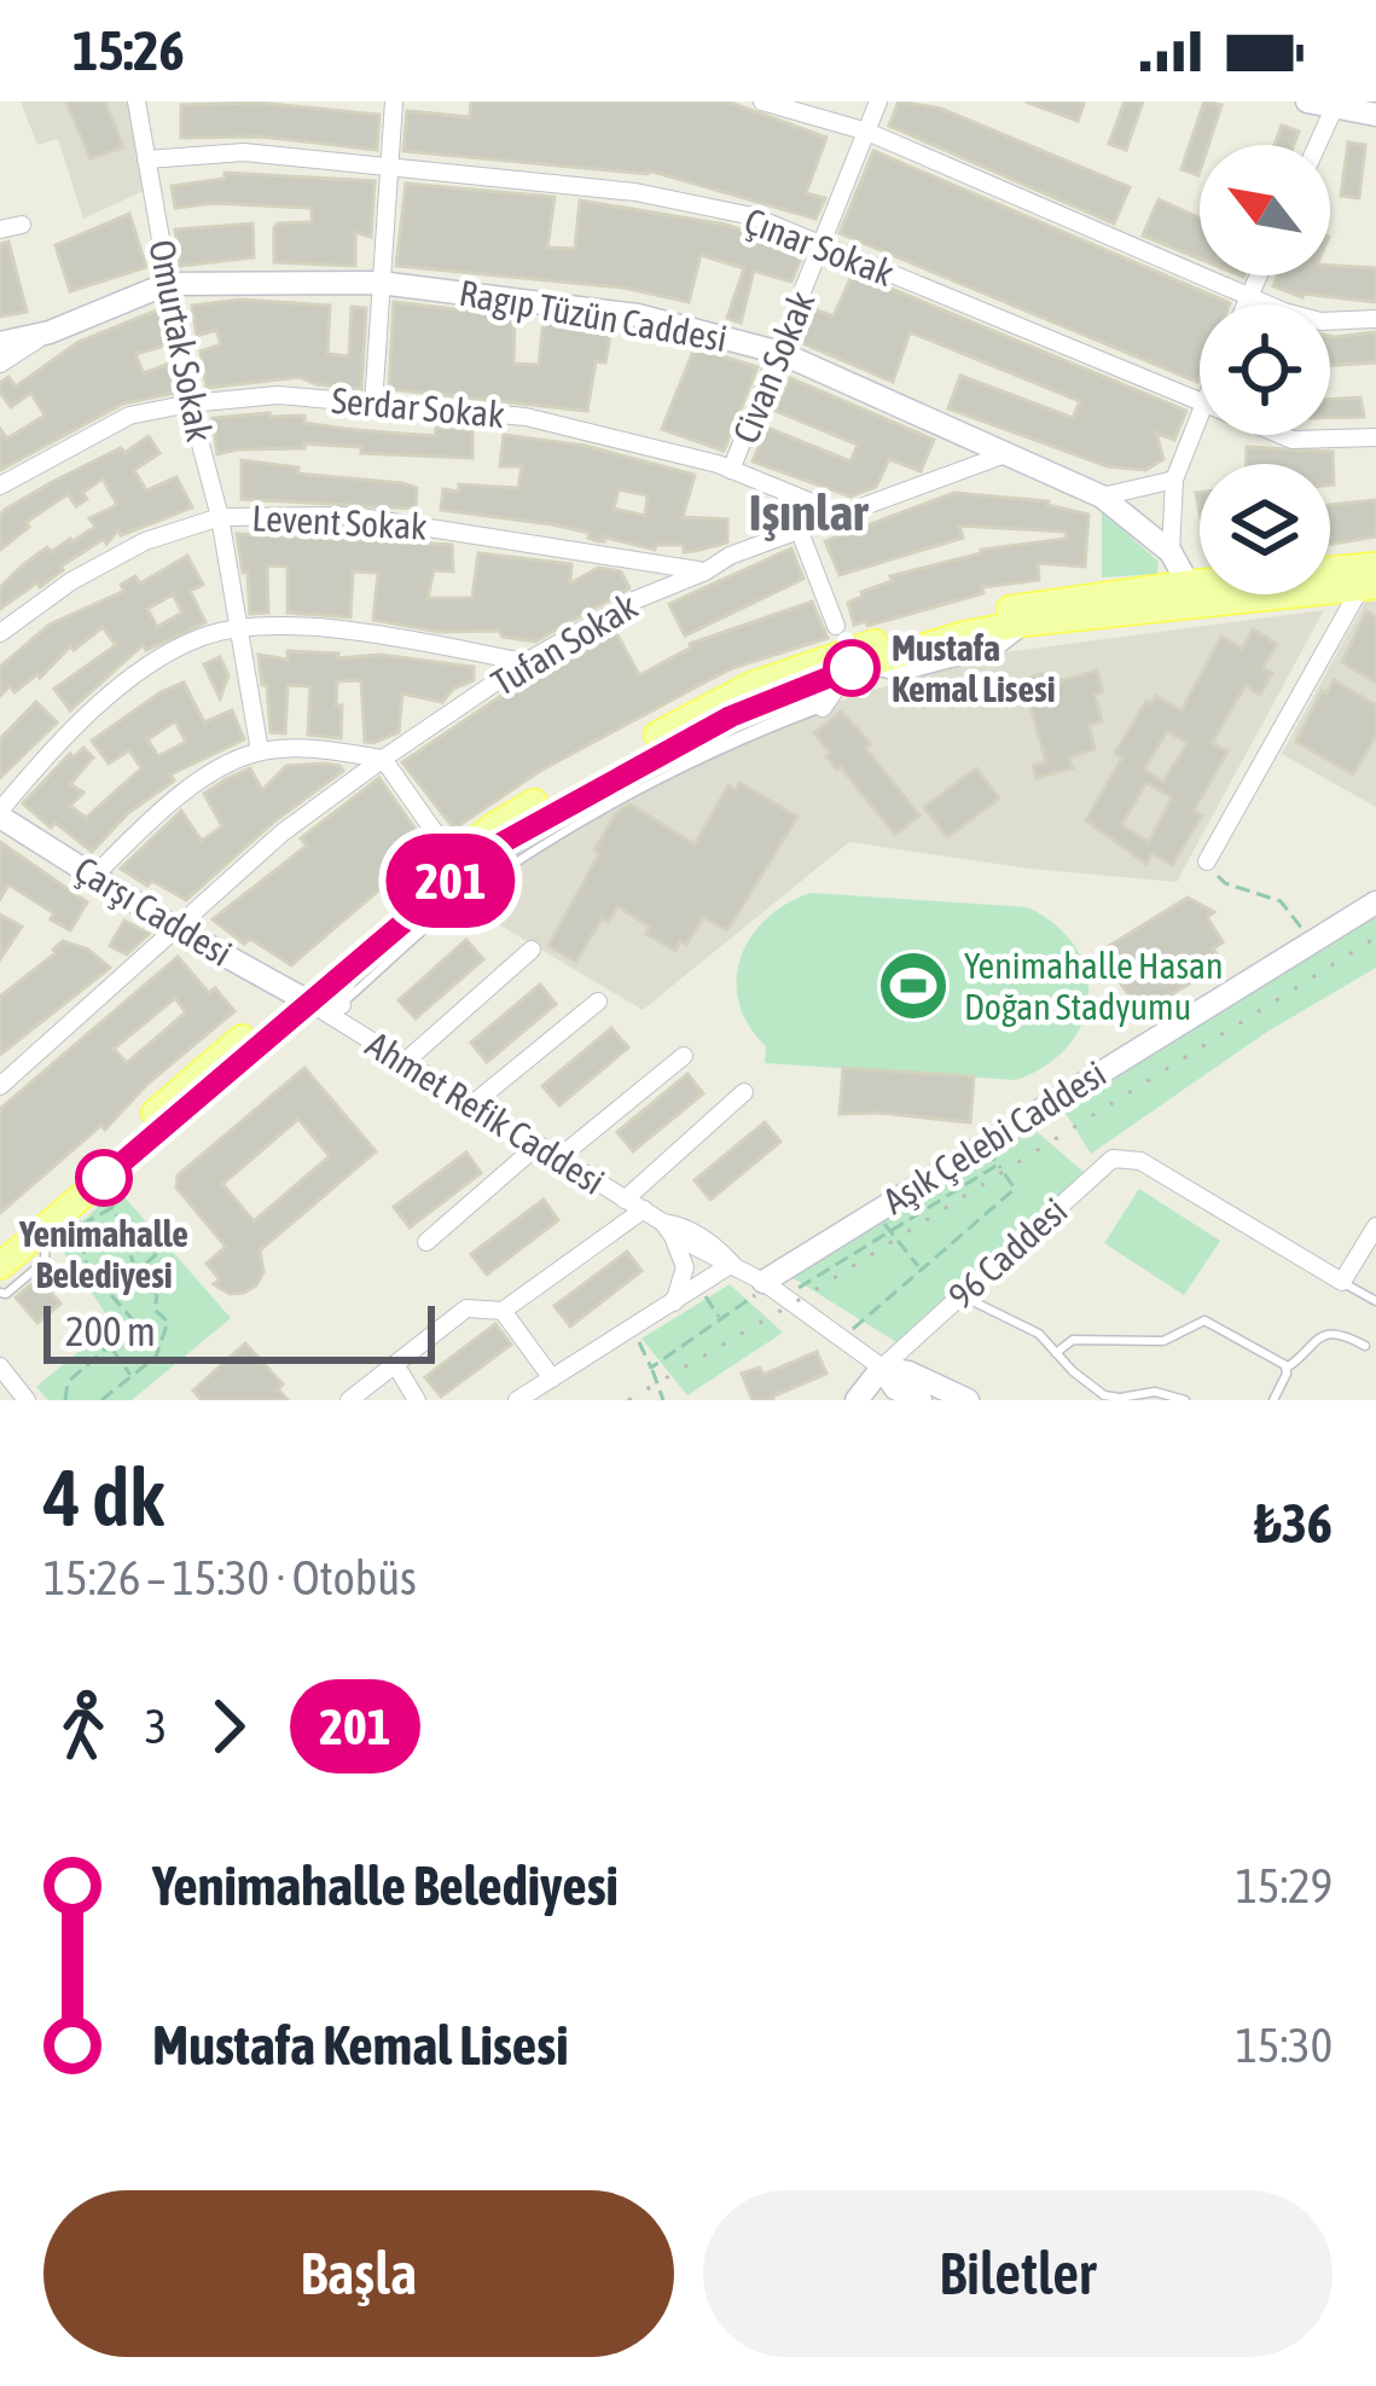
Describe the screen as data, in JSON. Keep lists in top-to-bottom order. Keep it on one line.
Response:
{"streets":{"street":["Çınar Sokak","Ragıp Tüzün Caddesi","Omurtak Sokak","Civan Sokak","Serdar Sokak","Levent Sokak","Tufan Sokak","Çarşı Caddesi","Ahmet Refik Caddesi","Aşık Çelebi Caddesi","96 Caddesi"]},"crossings":[["Çınar Sokak","Omurtak Sokak"],["Çınar Sokak","Civan Sokak"],["Ragıp Tüzün Caddesi","Omurtak Sokak"],["Ragıp Tüzün Caddesi","Civan Sokak"],["Ragıp Tüzün Caddesi","Tufan Sokak"],["Omurtak Sokak","Serdar Sokak"],["Omurtak Sokak","Levent Sokak"],["Civan Sokak","Serdar Sokak"],["Serdar Sokak","Tufan Sokak"],["Levent Sokak","Tufan Sokak"],["Tufan Sokak","Çarşı Caddesi"],["Çarşı Caddesi","Ahmet Refik Caddesi"],["Ahmet Refik Caddesi","Aşık Çelebi Caddesi"],["Ahmet Refik Caddesi","96 Caddesi"]],"districts":["Işınlar"],"places":{"other":["Mustafa Kemal Lisesi","Yenimahalle Belediyesi"],"sports":["Yenimahalle Hasan Doğan Stadyumu"]},"lines":["bus line 201"],"scale_bar":"200 m","north":"top left","page":{"status":"15:26","on_map":"201","scale":"200 m","heading":["4 dk","15:26 – 15:30 · Otobüs","₺36"],"legs":["3","201"],"list":[{"name":"Yenimahalle Belediyesi","value":"15:29"},{"name":"Mustafa Kemal Lisesi","value":"15:30"}],"buttons":["Başla","Biletler"]}}
